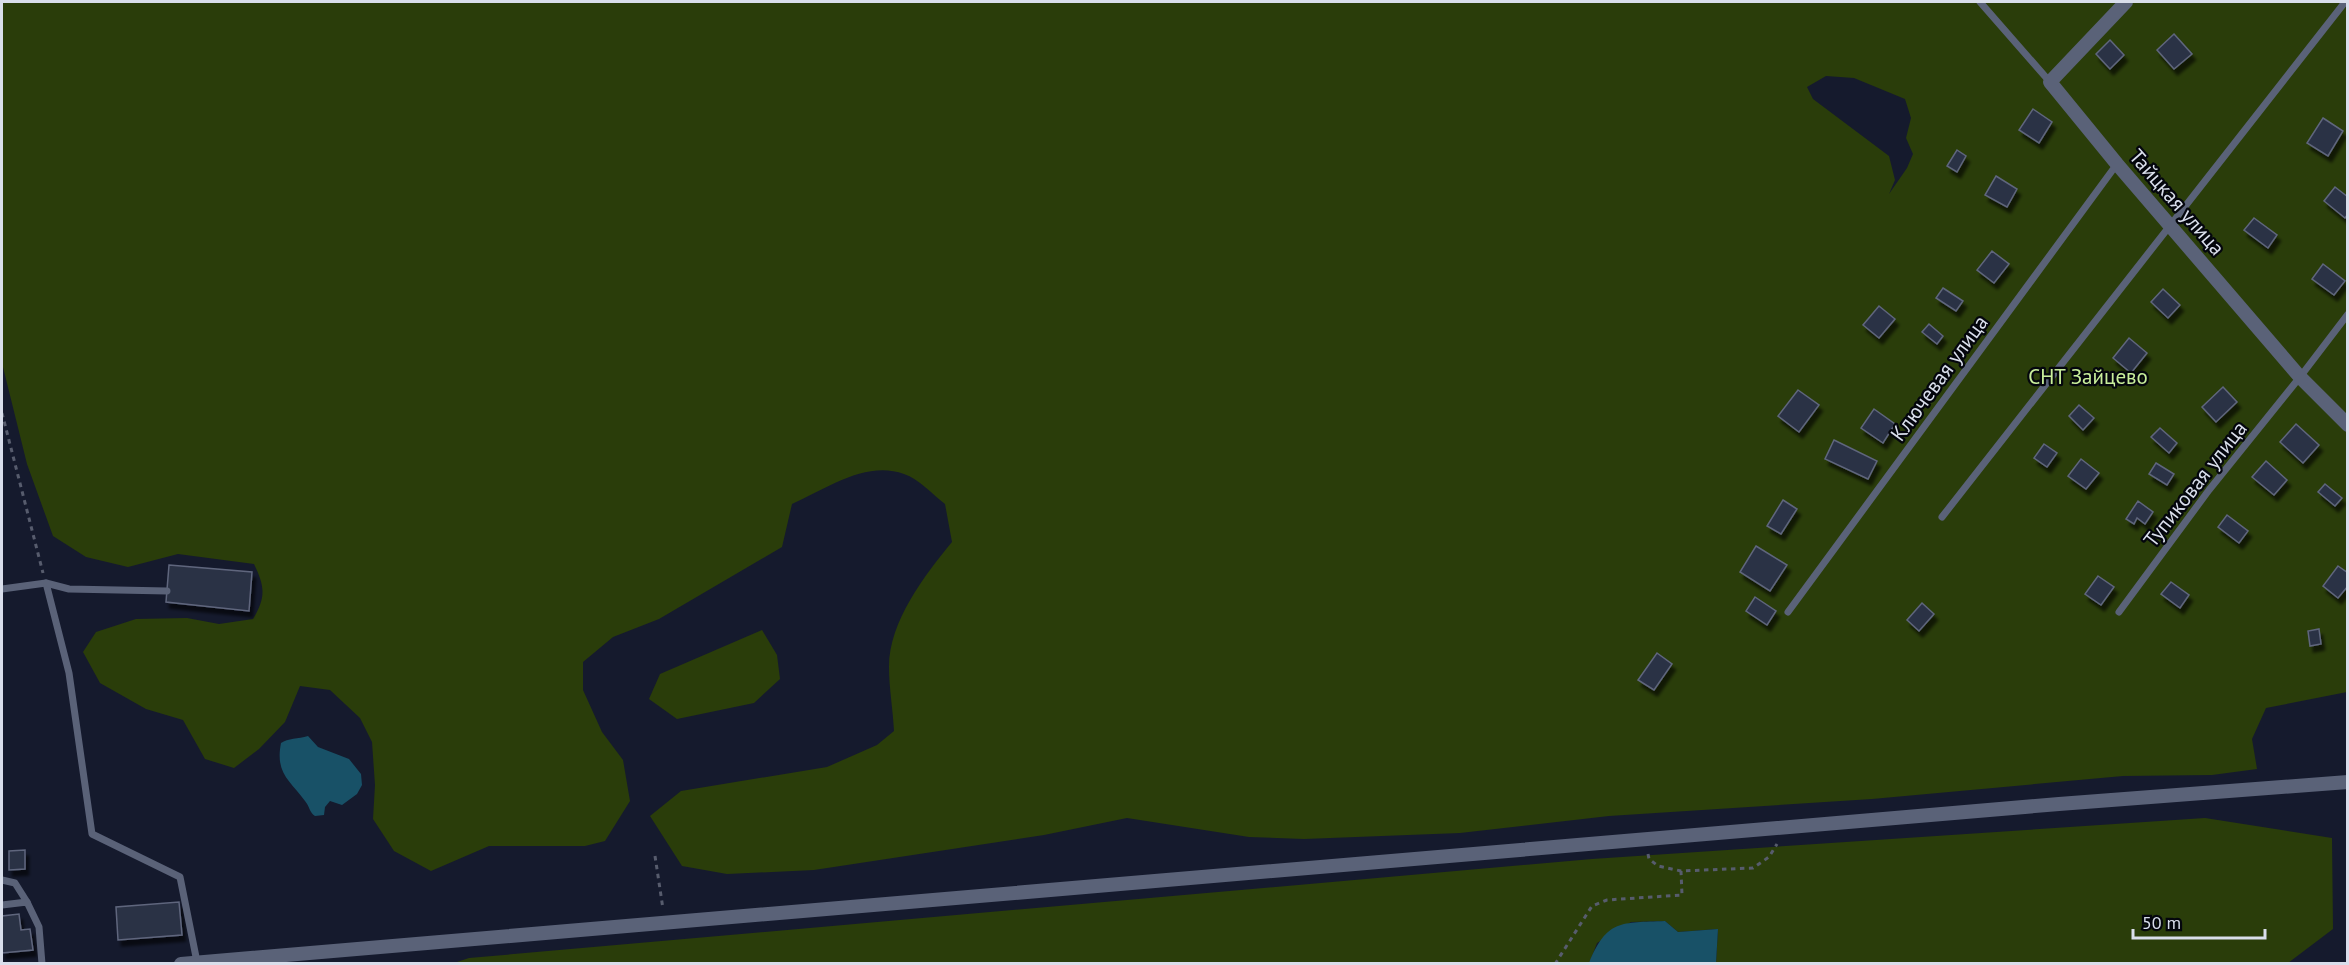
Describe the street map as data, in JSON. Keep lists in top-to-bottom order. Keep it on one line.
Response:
{"streets":{"street":["Тайцкая улица"],"lane":["Ключевая улица","Тупиковая улица"]},"crossings":[["Тайцкая улица","Ключевая улица"],["Тайцкая улица","Тупиковая улица"]],"parks":["СНТ Зайцево"],"scale_bar":"50 m"}
